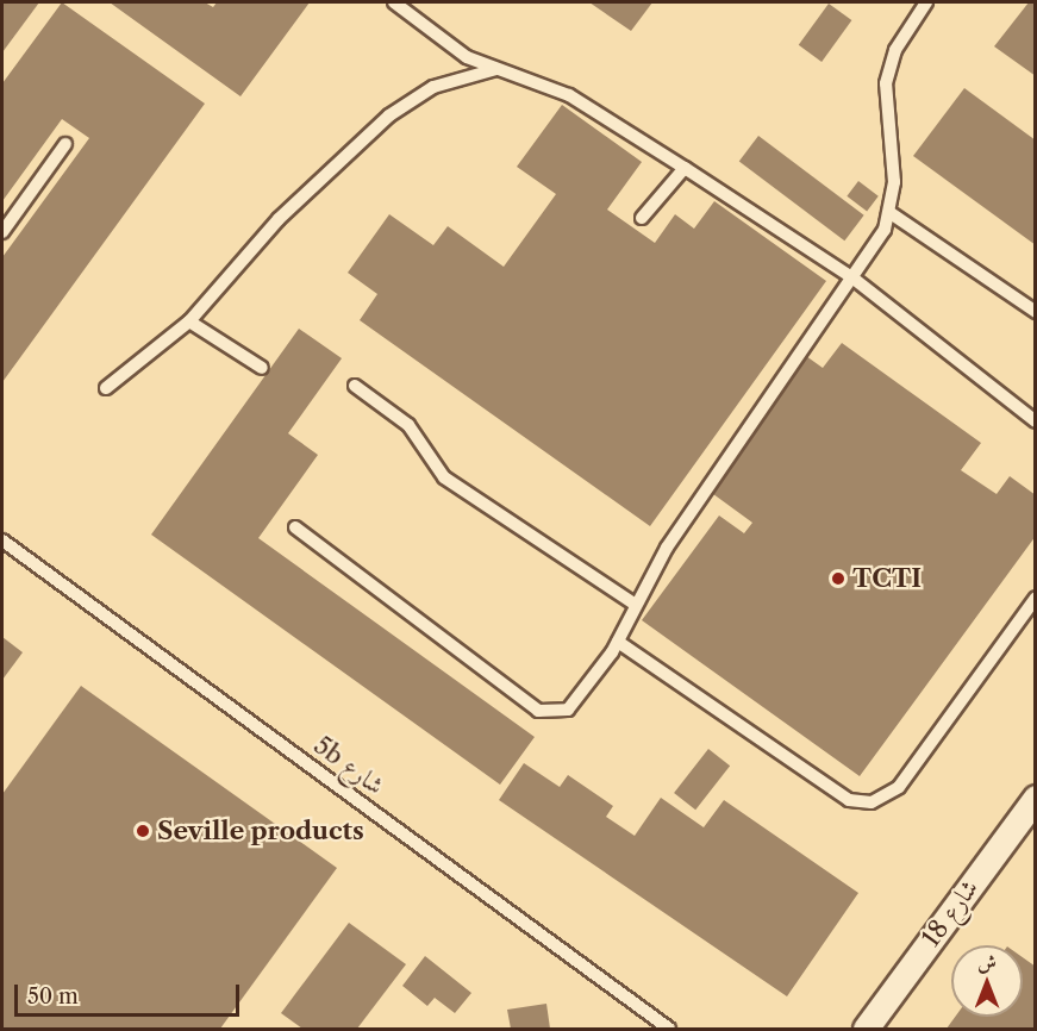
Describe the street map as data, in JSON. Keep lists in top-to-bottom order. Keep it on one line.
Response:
{"streets":{"street":["شارع 18"],"lane":["5b شارع"]},"places":["TCTI","Seville products"],"scale_bar":"50 m","north":"top"}
